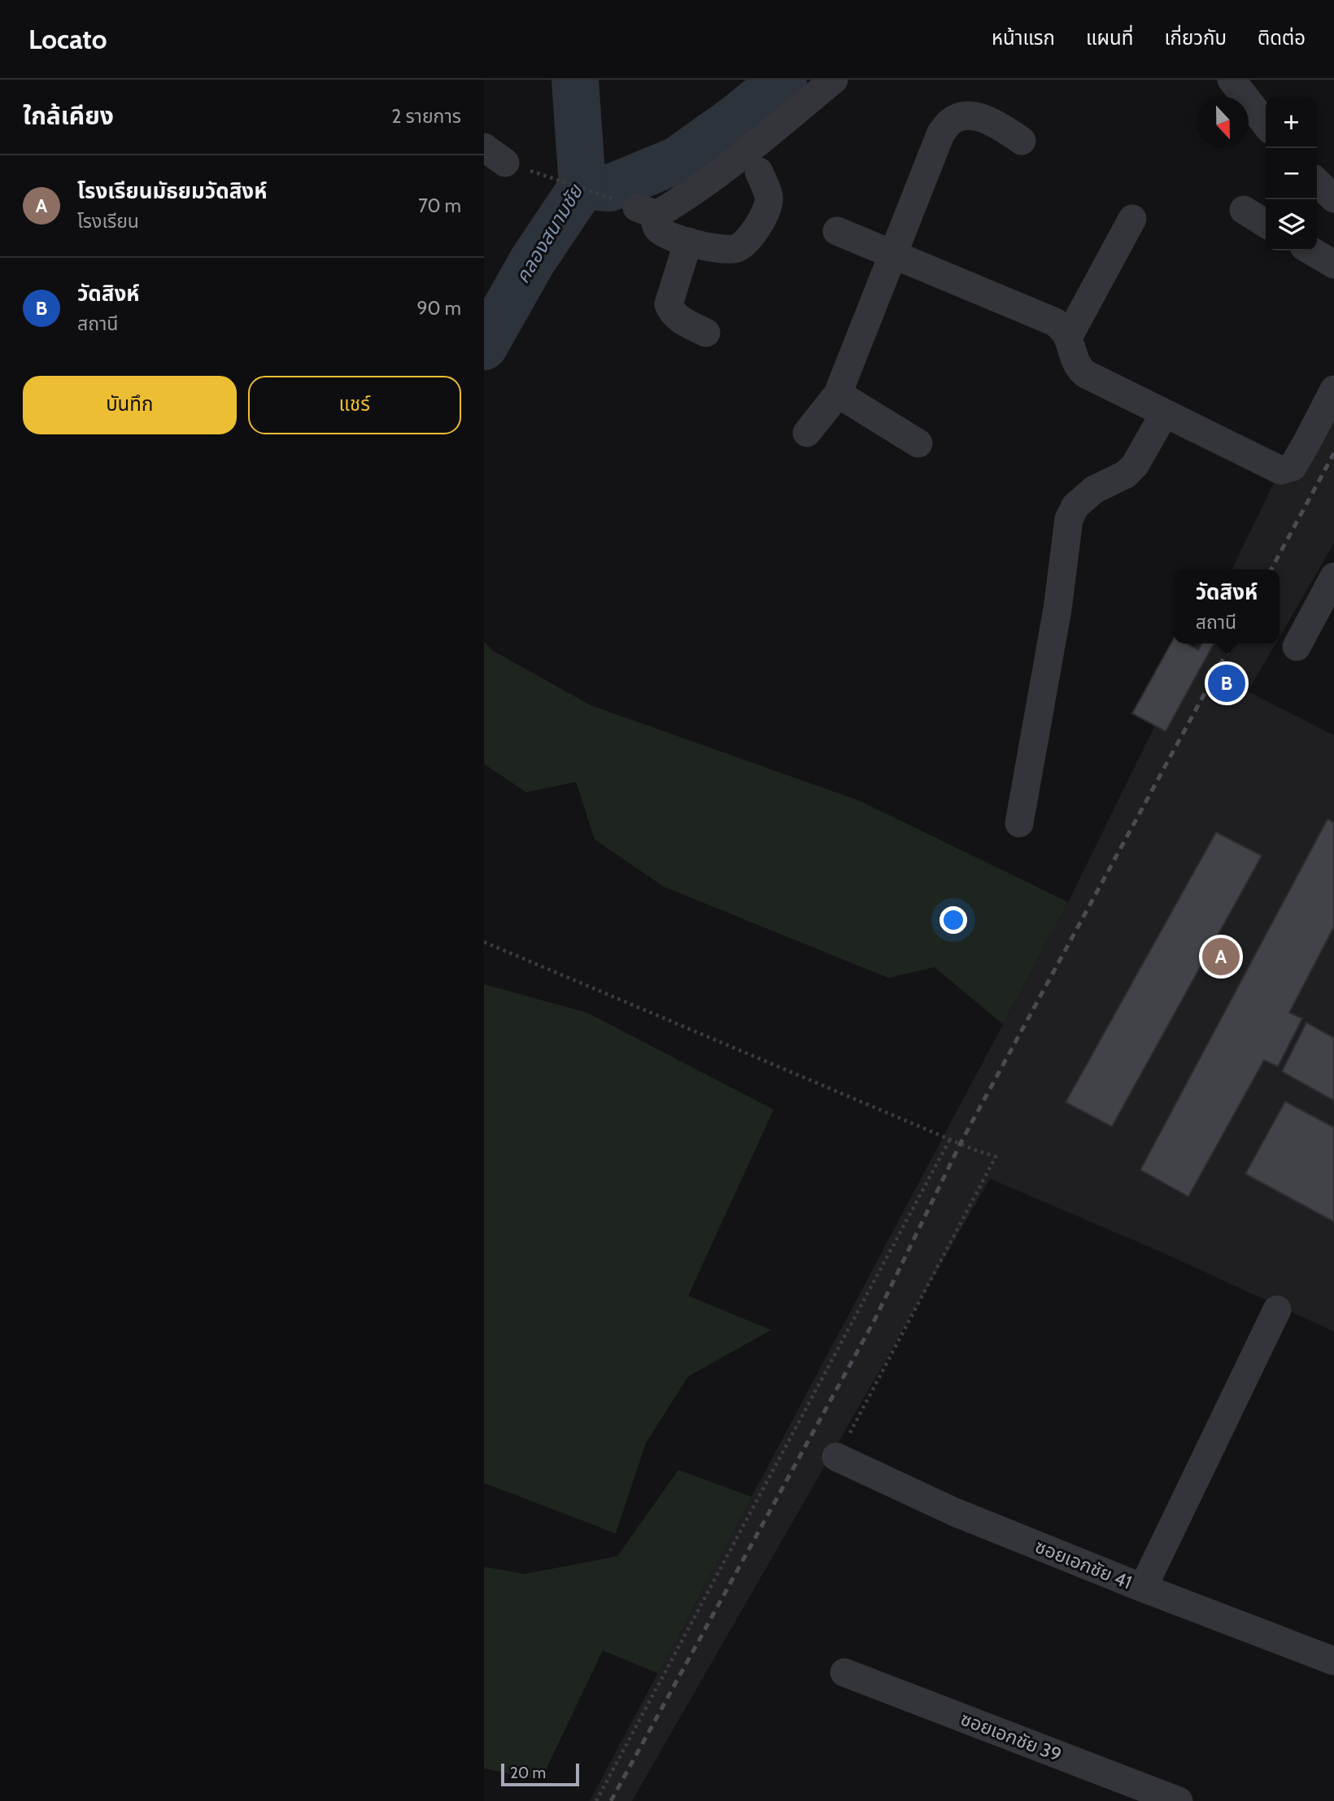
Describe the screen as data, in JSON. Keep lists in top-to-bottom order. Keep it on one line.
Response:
{"streets":{"street":["ซอยเอกชัย 41","ซอยเอกชัย 39"]},"water":["คลองสนามชัย"],"scale_bar":"20 m","north":"bottom","page":{"header":"Locato","nav":["หน้าแรก","แผนที่","เกี่ยวกับ","ติดต่อ"],"heading":["ใกล้เคียง","2 รายการ"],"map_buttons":["+","−"],"list":[{"mark":"A","name":"โรงเรียนมัธยมวัดสิงห์","note":"โรงเรียน","value":"70 m"},{"mark":"B","name":"วัดสิงห์","note":"สถานี","value":"90 m"}],"buttons":["บันทึก","แชร์"],"popup":["วัดสิงห์","สถานี"],"pins":["B","A"],"scale":"20 m"}}
